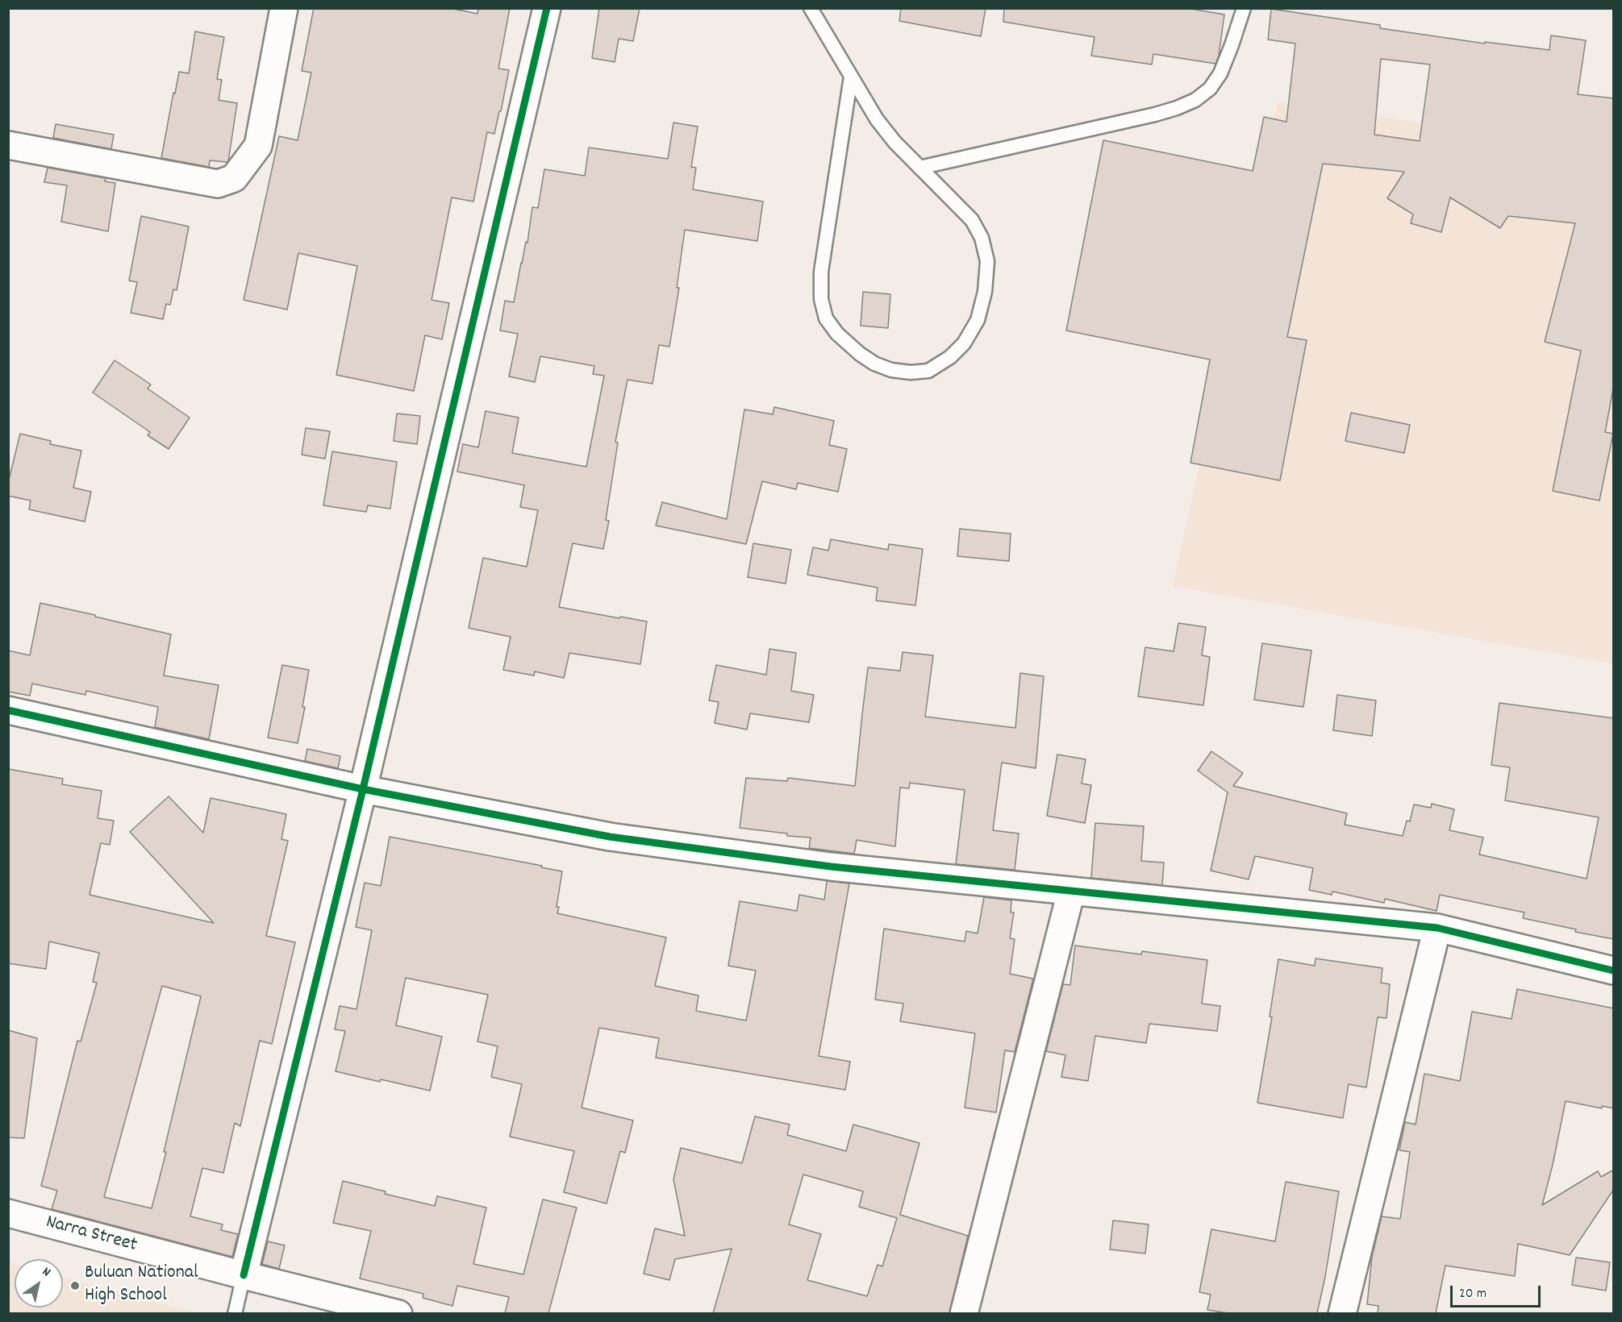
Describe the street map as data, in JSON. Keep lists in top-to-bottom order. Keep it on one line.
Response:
{"streets":{"street":["Narra Street"]},"places":["Buluan National High School"],"scale_bar":"20 m","north":"top right"}
